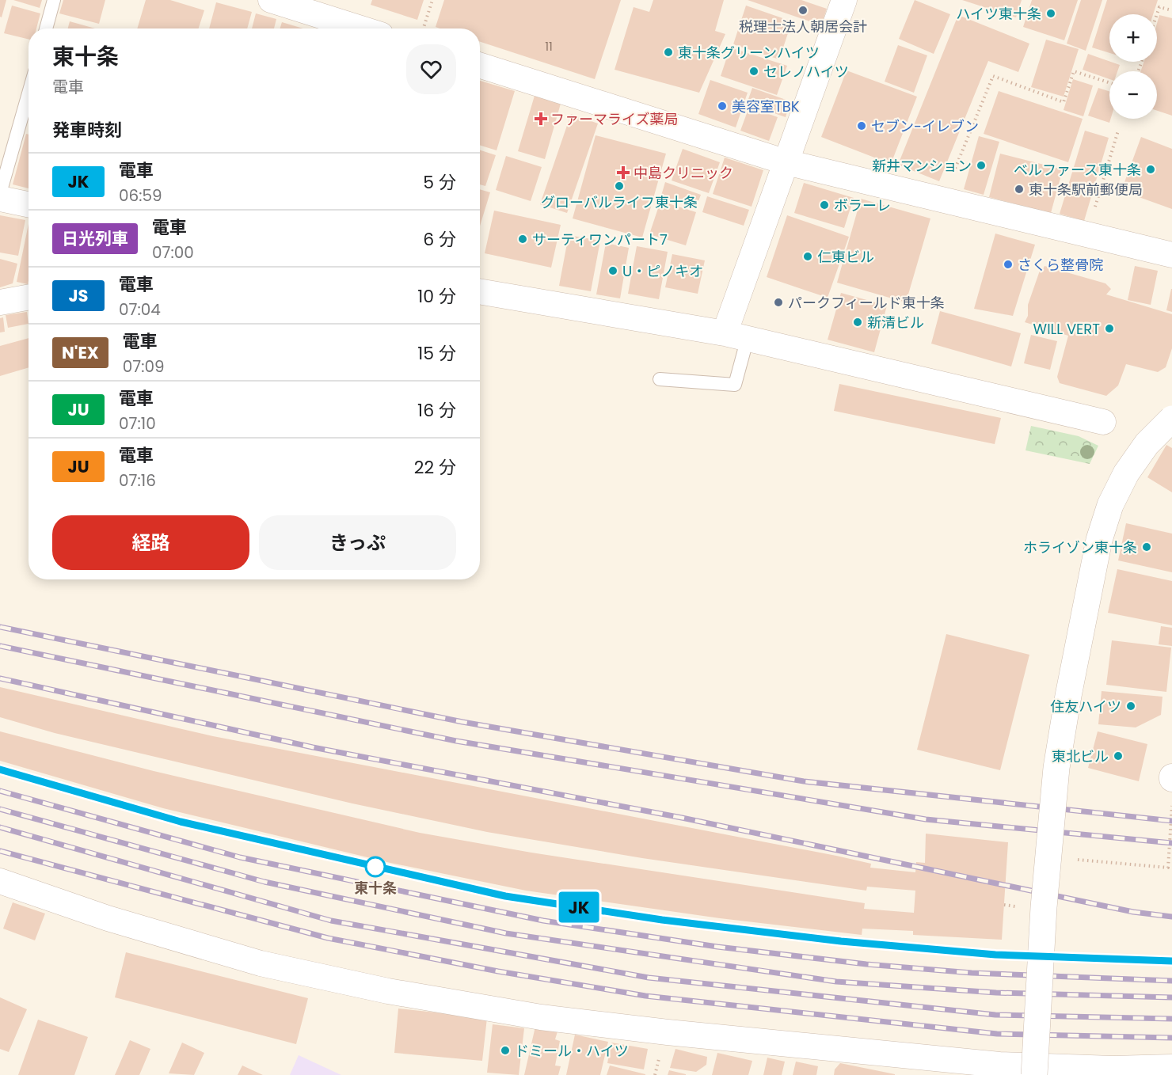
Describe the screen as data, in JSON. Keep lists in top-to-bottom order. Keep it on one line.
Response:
{"places":{"other":["税理士法人朝居会計","ハイツ東十条","東十条グリーンハイツ","セレノハイツ","美容室TBK","セブン-イレブン","新井マンション","ベルファース東十条","グローバルライフ東十条","東十条駅前郵便局","ボラーレ","サーティワンパート7","仁東ビル","さくら整骨院","U・ピノキオ","パークフィールド東十条","新清ビル","WILL VERT","ホライゾン東十条","住友ハイツ","東北ビル","東十条","ドミール・ハイツ"],"health":["ファーマライズ薬局","中島クリニック"]},"house_numbers":["11"],"page":{"on_map":"JK","map_buttons":["+","−"],"heading":[["東十条","電車"],"発車時刻"],"list":[{"mark":"JK","name":"電車","note":"06:59","value":"5 分"},{"mark":"日光列車","name":"電車","note":"07:00","value":"6 分"},{"mark":"JS","name":"電車","note":"07:04","value":"10 分"},{"mark":"N'EX","name":"電車","note":"07:09","value":"15 分"},{"mark":"JU","name":"電車","note":"07:10","value":"16 分"},{"mark":"JU","name":"電車","note":"07:16","value":"22 分"}],"buttons":["経路","きっぷ"]}}
